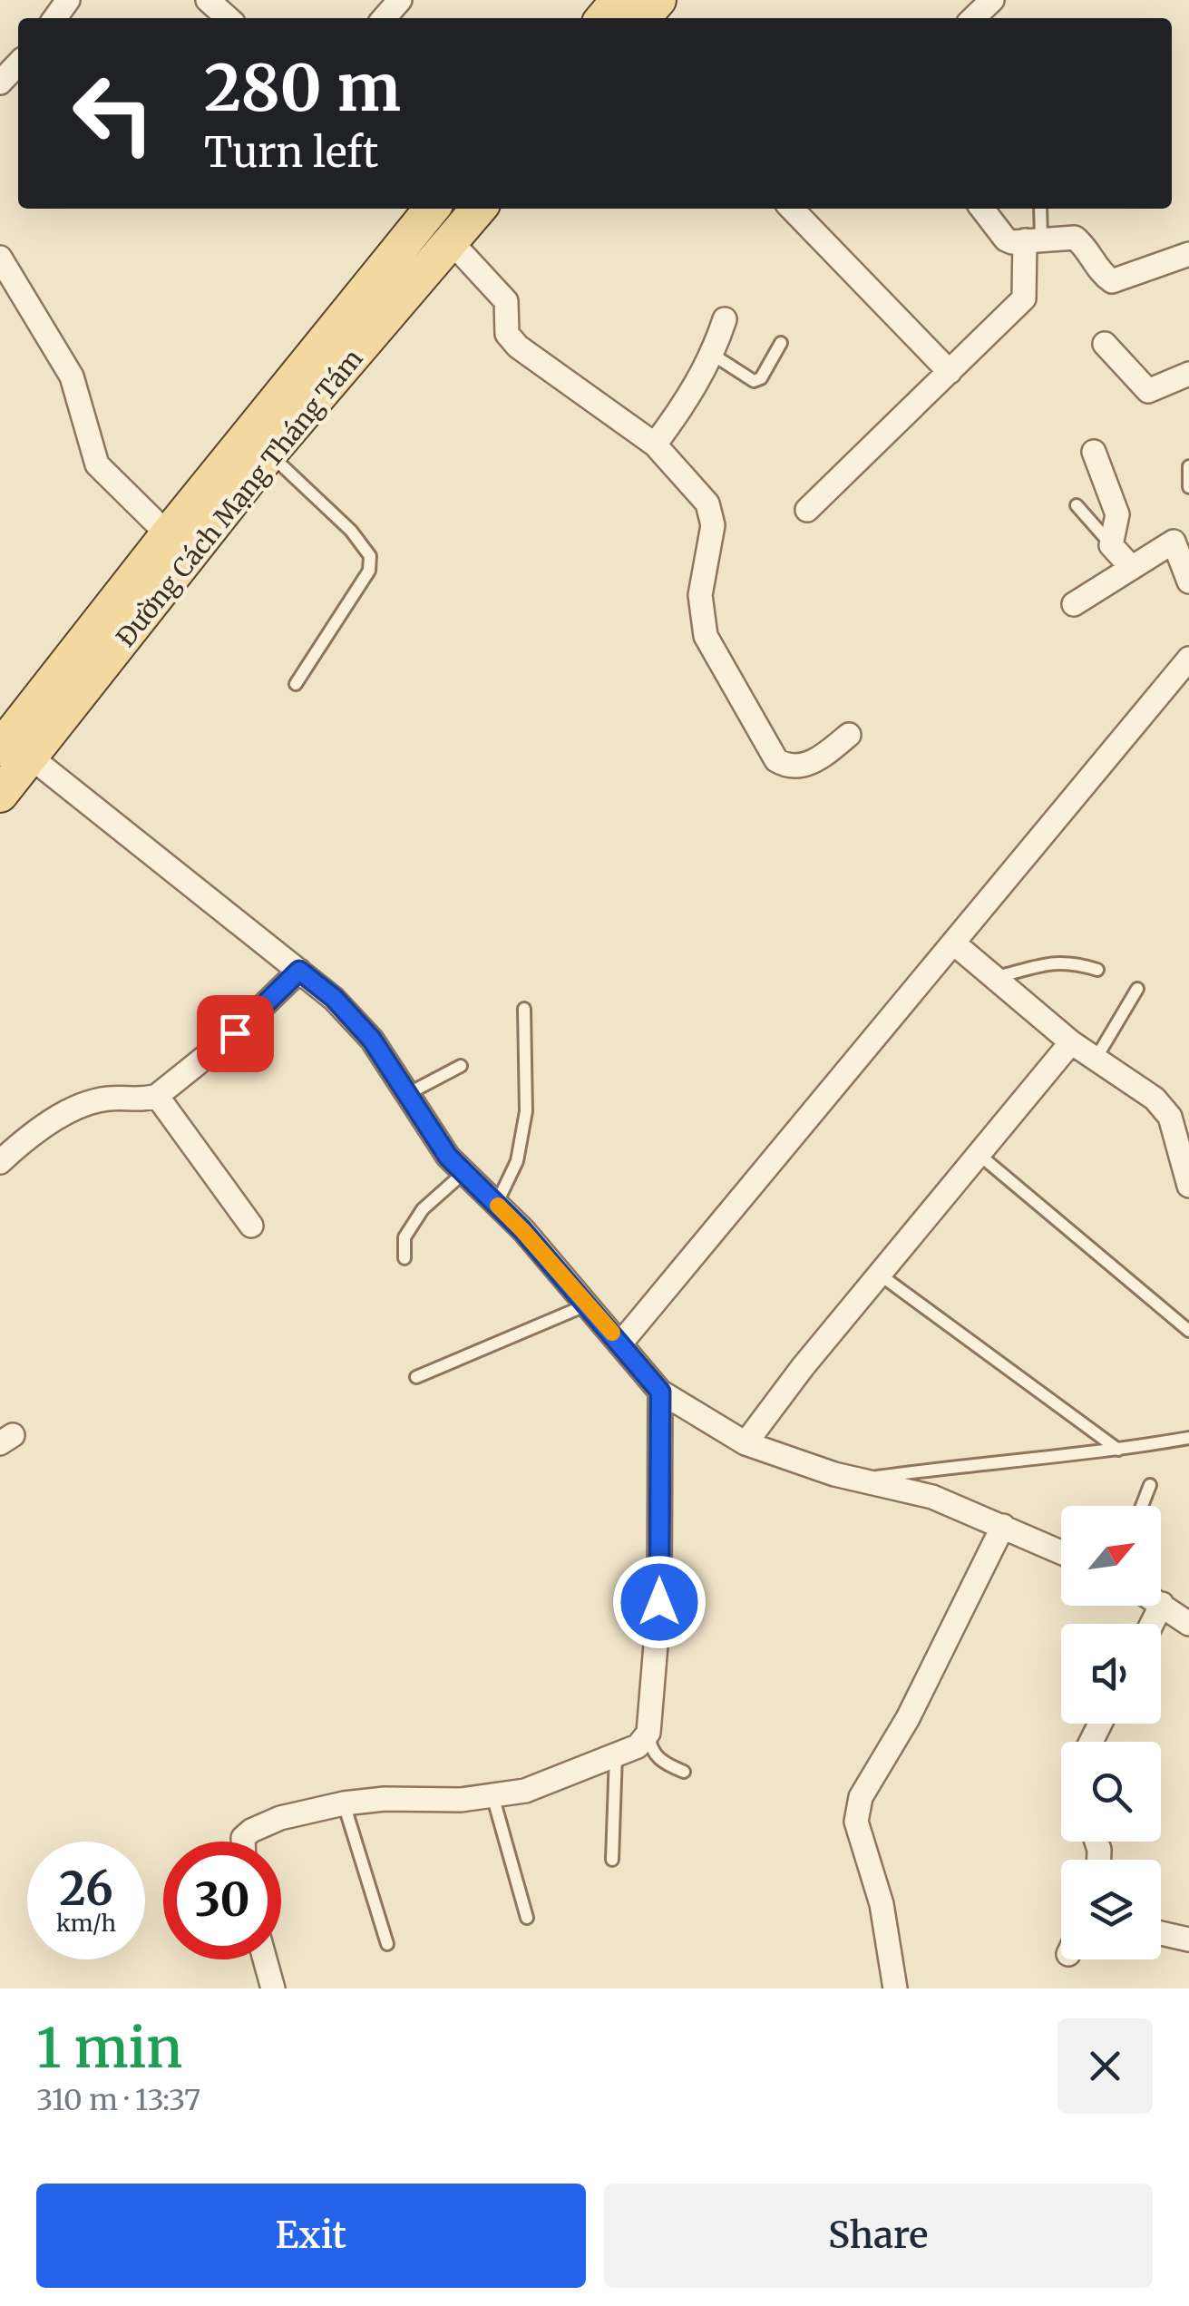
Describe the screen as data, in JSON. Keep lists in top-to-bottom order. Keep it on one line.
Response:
{"streets":{"main road":["Đường Cách Mạng Tháng Tám"]},"north":"top right","page":{"turn":["280 m","Turn left"],"speed":"26 km/h","limit":"30","heading":["1 min","310 m · 13:37"],"buttons":["Exit","Share"]}}
